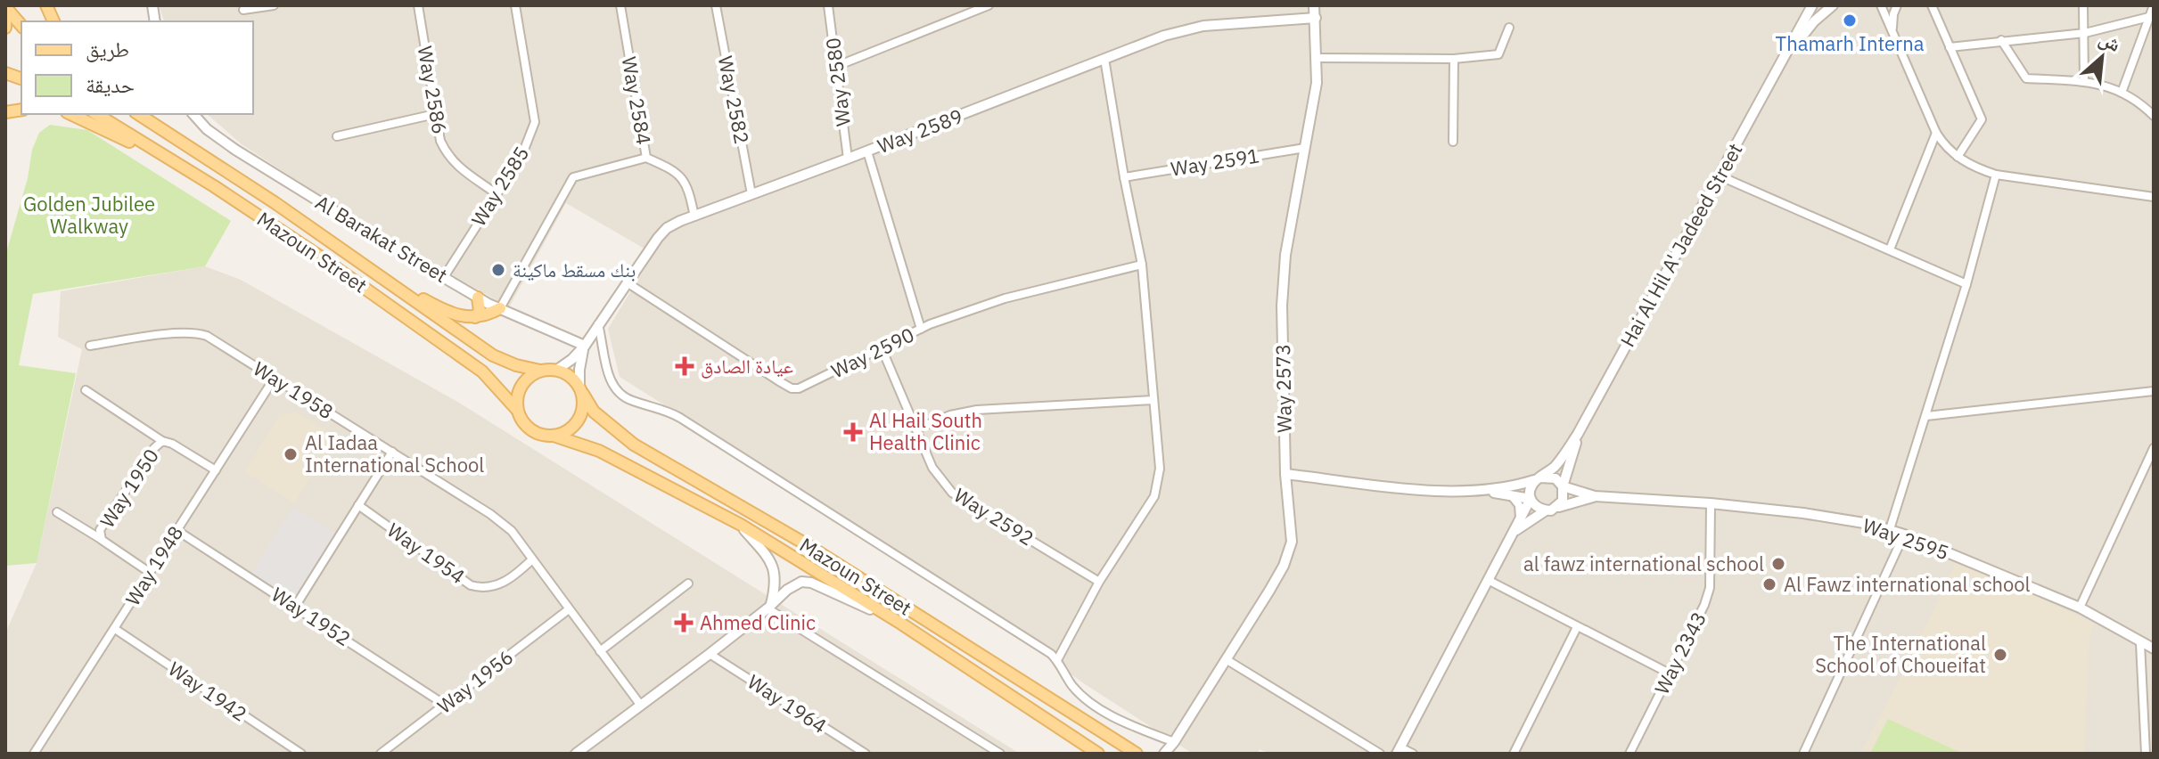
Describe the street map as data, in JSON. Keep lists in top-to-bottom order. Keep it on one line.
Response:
{"streets":{"main road":["Mazoun Street"],"street":["Way 2580","Way 2586","Way 2582","Way 2584","Way 2589","Way 2591","Way 2585","Al Barakat Street","Hai Al Hil A' Jadeed Street","Way 2590","Way 2573","Way 1958","Way 1950","Way 2592","Way 2595","Way 1954","Way 1948","Way 1952","Way 2343","Way 1956","Way 1942","Way 1964"]},"crossings":[["Way 2580","Way 2589"],["Way 2586","Way 2585"],["Way 2582","Way 2589"],["Way 2584","Way 2589"],["Way 2589","Al Barakat Street"],["Way 2589","Mazoun Street"],["Way 2589","Way 2590"],["Way 2589","Way 2573"],["Way 2591","Way 2573"],["Way 2585","Al Barakat Street"],["Hai Al Hil A' Jadeed Street","Way 2595"],["Way 2590","Way 2592"],["Way 1958","Way 1954"],["Way 1958","Way 1948"],["Way 1958","Way 1956"],["Way 1950","Way 1948"],["Way 2595","Way 2343"],["Way 1948","Way 1952"],["Way 1948","Way 1942"],["Way 1952","Way 1956"]],"parks":["Golden Jubilee Walkway"],"places":{"other":["Thamarh Interna","بنك مسقط ماكينة","Al Iadaa International School","al fawz international school","Al Fawz international school","The International School of Choueifat"],"health":["عيادة الصادق","Al Hail South Health Clinic","Ahmed Clinic"]},"legend":["طريق","حديقة"],"north":"top right"}
